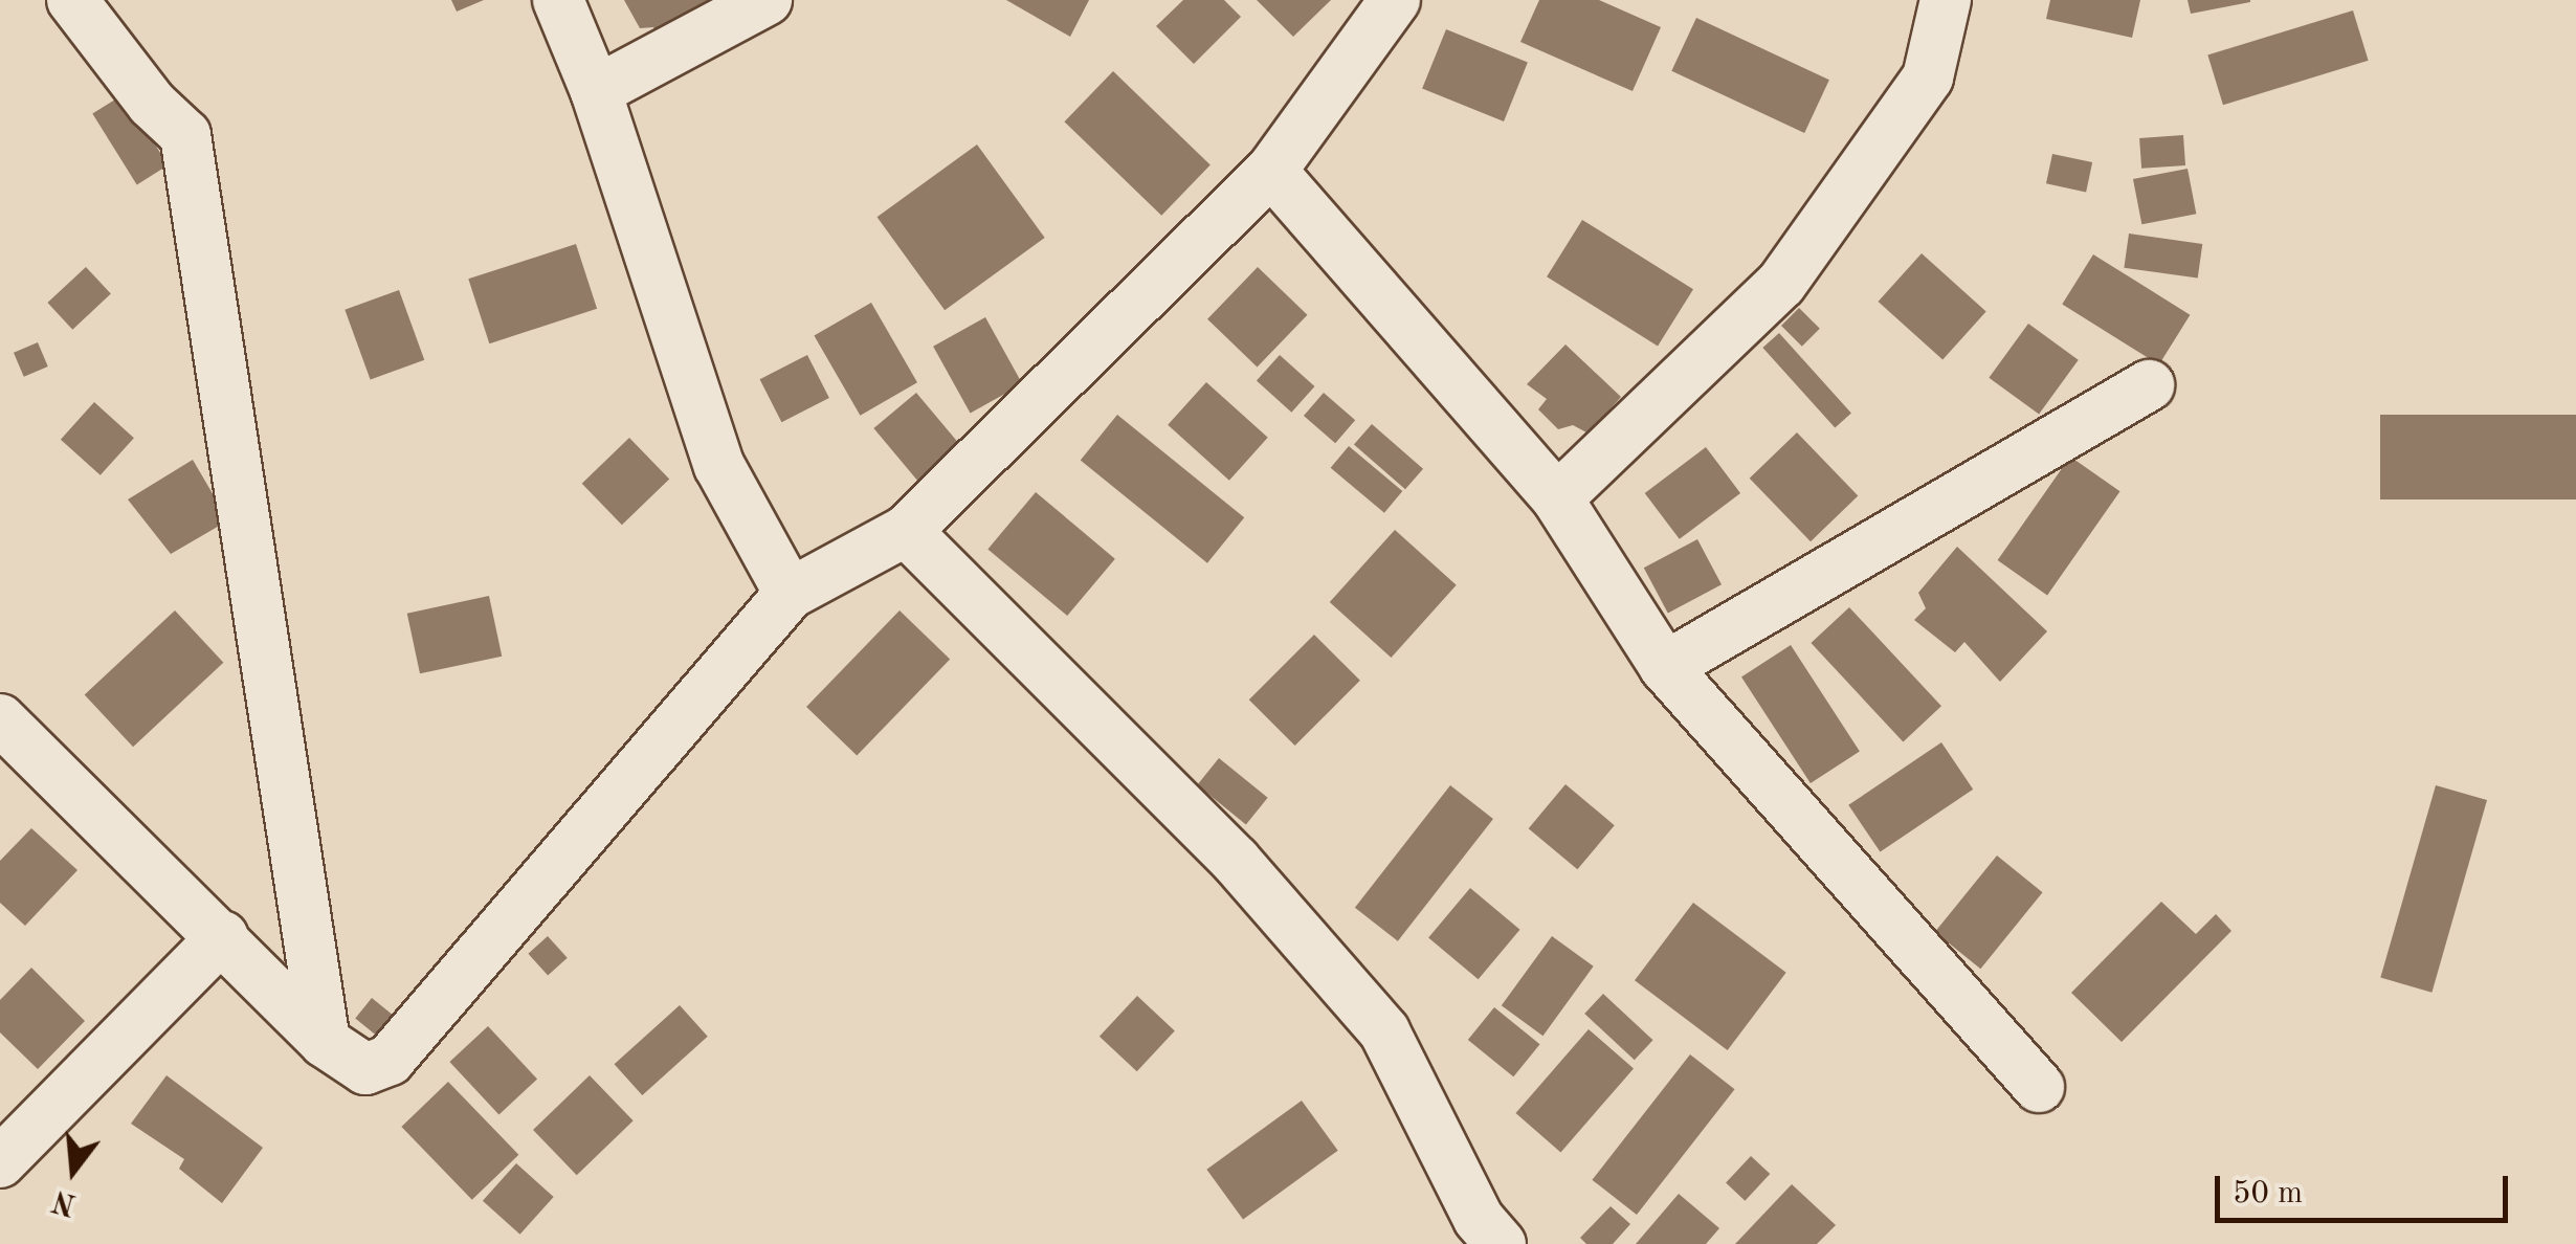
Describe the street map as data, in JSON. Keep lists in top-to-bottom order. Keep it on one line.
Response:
{"scale_bar":"50 m","north":"bottom"}
